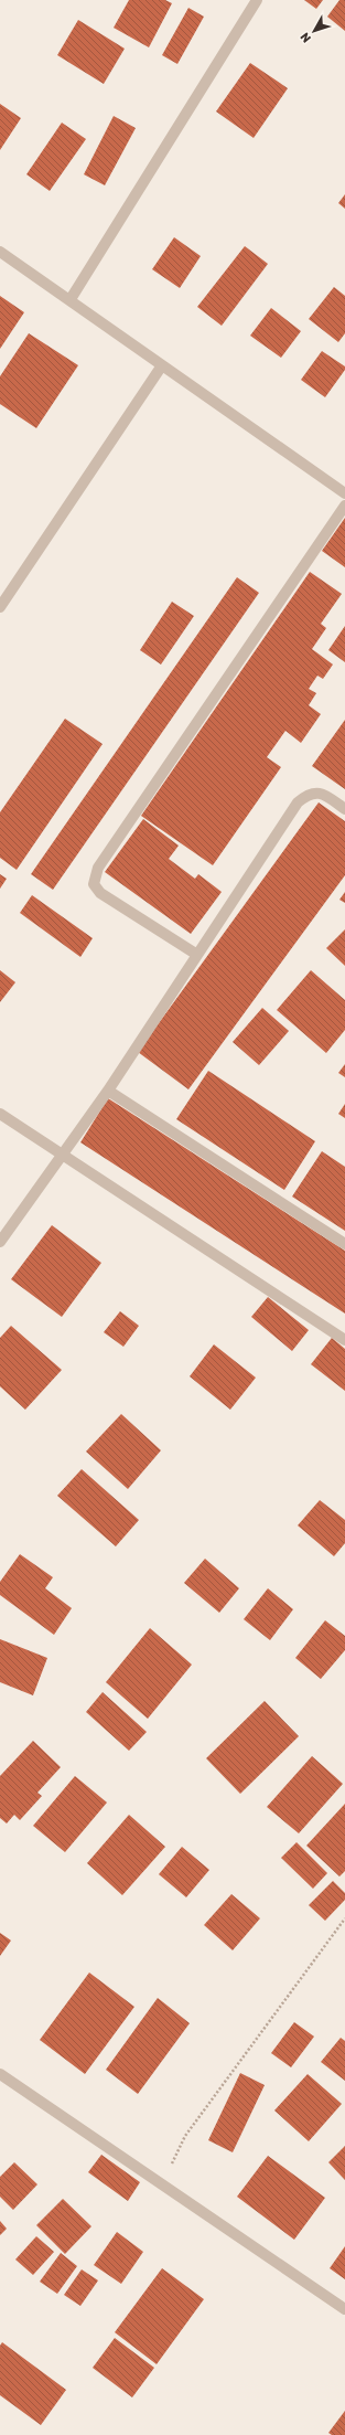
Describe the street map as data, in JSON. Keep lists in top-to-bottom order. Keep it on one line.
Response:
{"north":"bottom left"}
